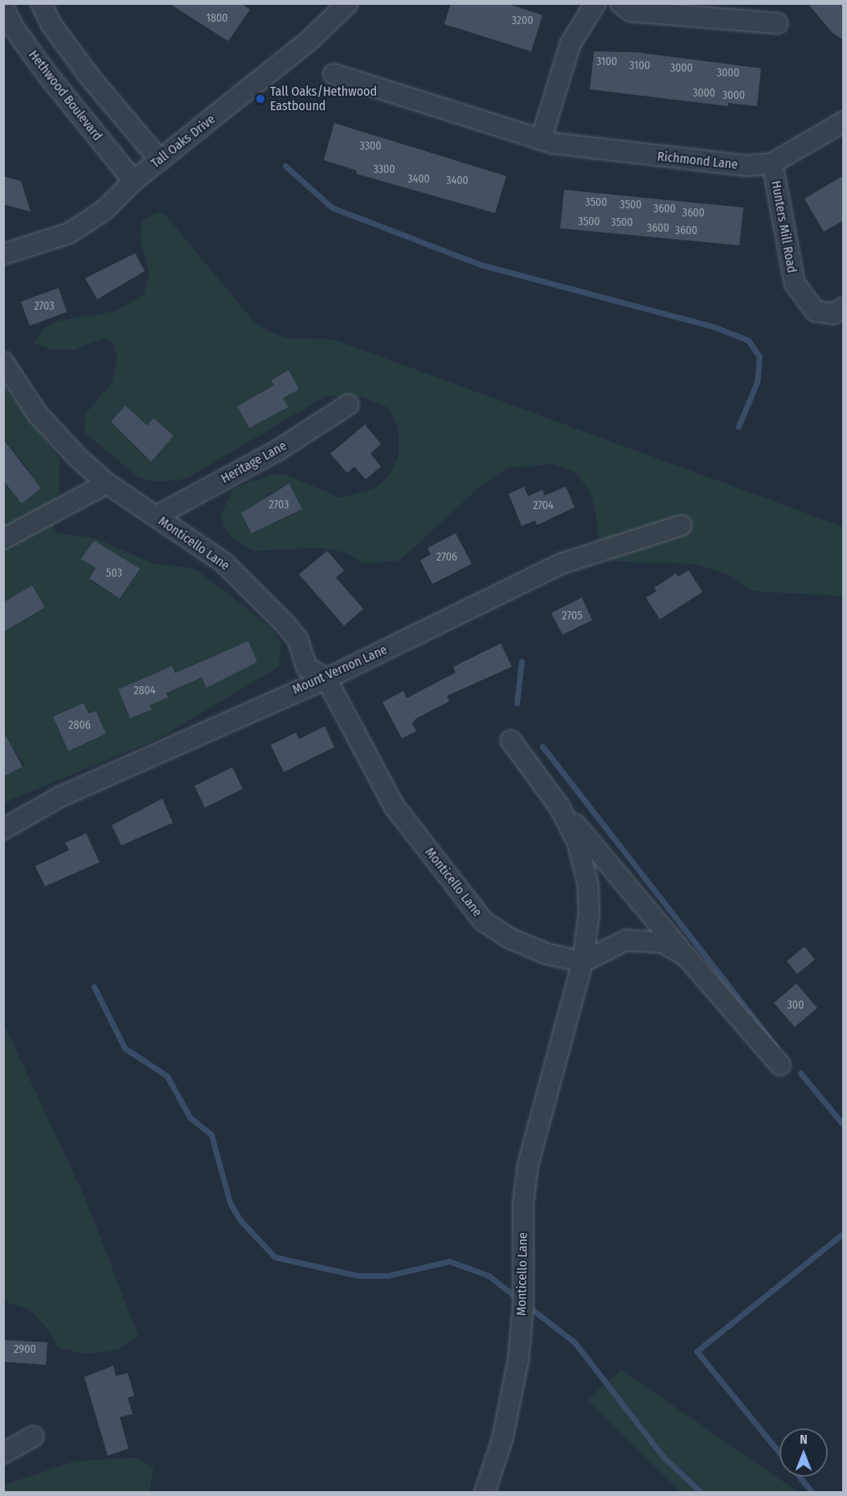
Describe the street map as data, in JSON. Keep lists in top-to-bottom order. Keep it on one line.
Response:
{"streets":{"street":["Hethwood Boulevard","Tall Oaks Drive","Richmond Lane","Hunters Mill Road","Heritage Lane","Monticello Lane","Mount Vernon Lane"]},"crossings":[["Hethwood Boulevard","Tall Oaks Drive"],["Richmond Lane","Hunters Mill Road"],["Heritage Lane","Monticello Lane"],["Monticello Lane","Mount Vernon Lane"]],"places":["Tall Oaks/Hethwood Eastbound"],"house_numbers":["1800","3200","3100","3100","3000","3000","3000","3000","3300","3300","3400","3400","3500","3500","3600","3600","3500","3500","3600","3600","2703","2703","2704","2706","503","2705","2804","2806","300","2900"],"north":"top"}
